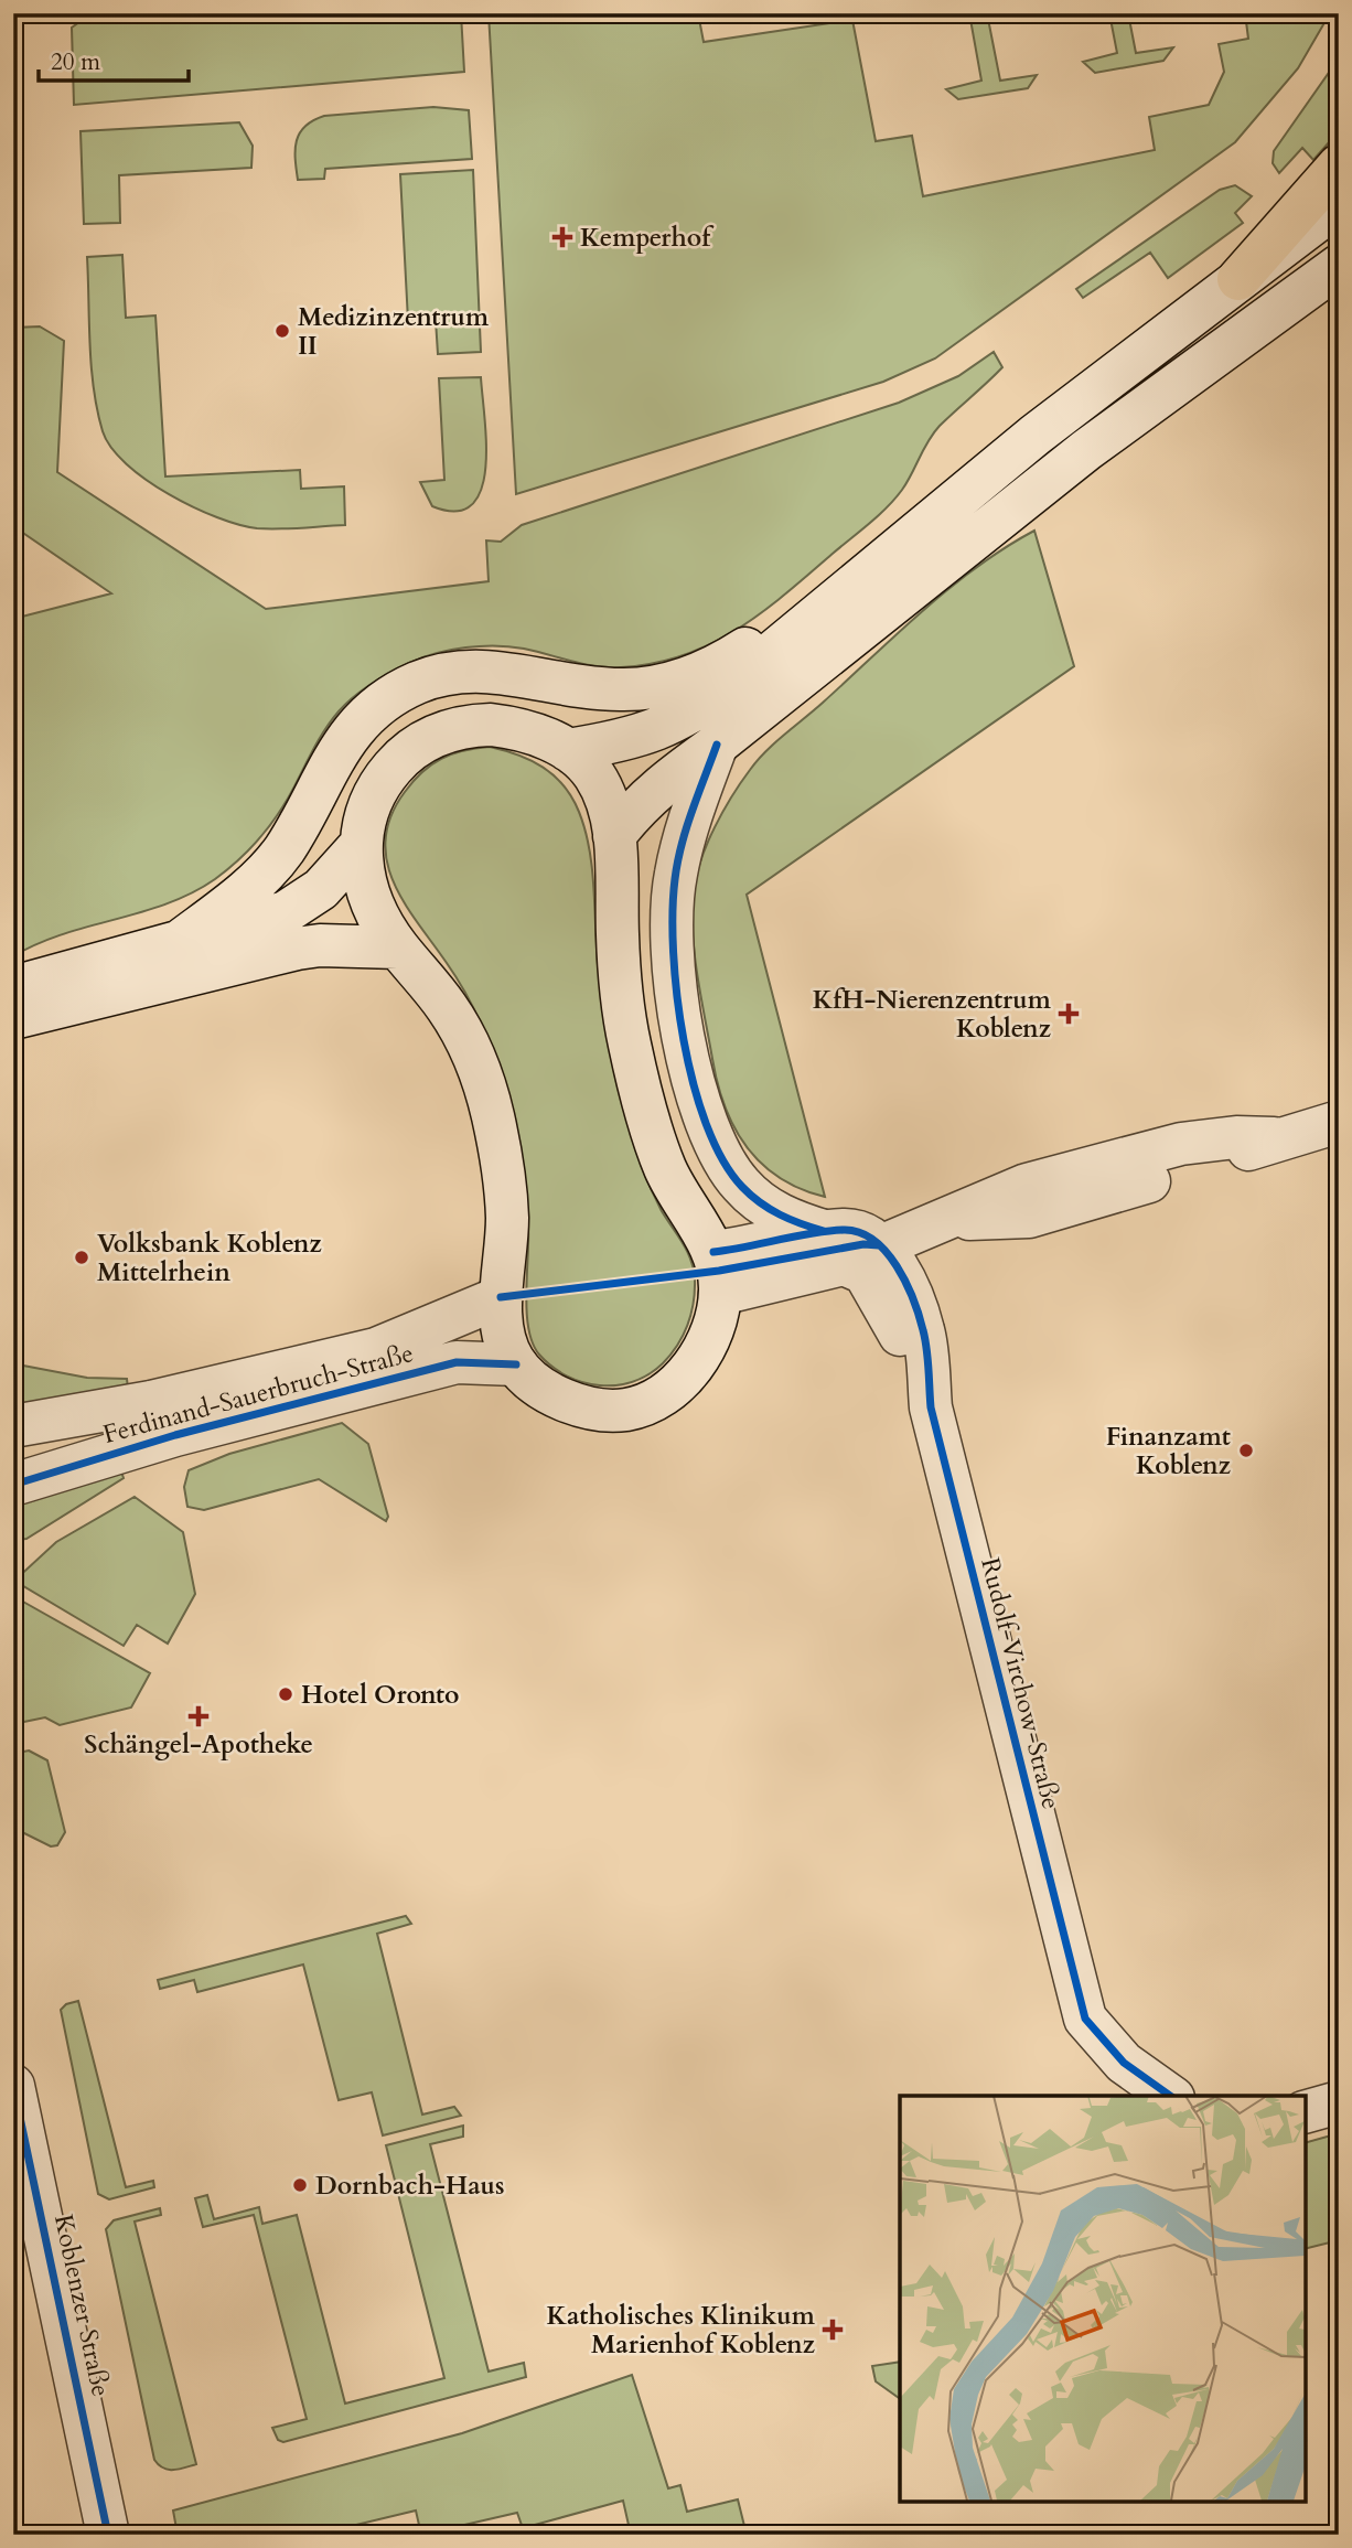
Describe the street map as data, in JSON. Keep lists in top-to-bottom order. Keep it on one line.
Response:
{"streets":{"main road":["Ferdinand-Sauerbruch-Straße","Rudolf-Virchow-Straße","Koblenzer Straße"]},"places":{"health":["Kemperhof","KfH-Nierenzentrum Koblenz","Schängel-Apotheke","Katholisches Klinikum Marienhof Koblenz"],"other":["Medizinzentrum II","Volksbank Koblenz Mittelrhein","Finanzamt Koblenz","Hotel Oronto","Dornbach-Haus"]},"scale_bar":"20 m"}
